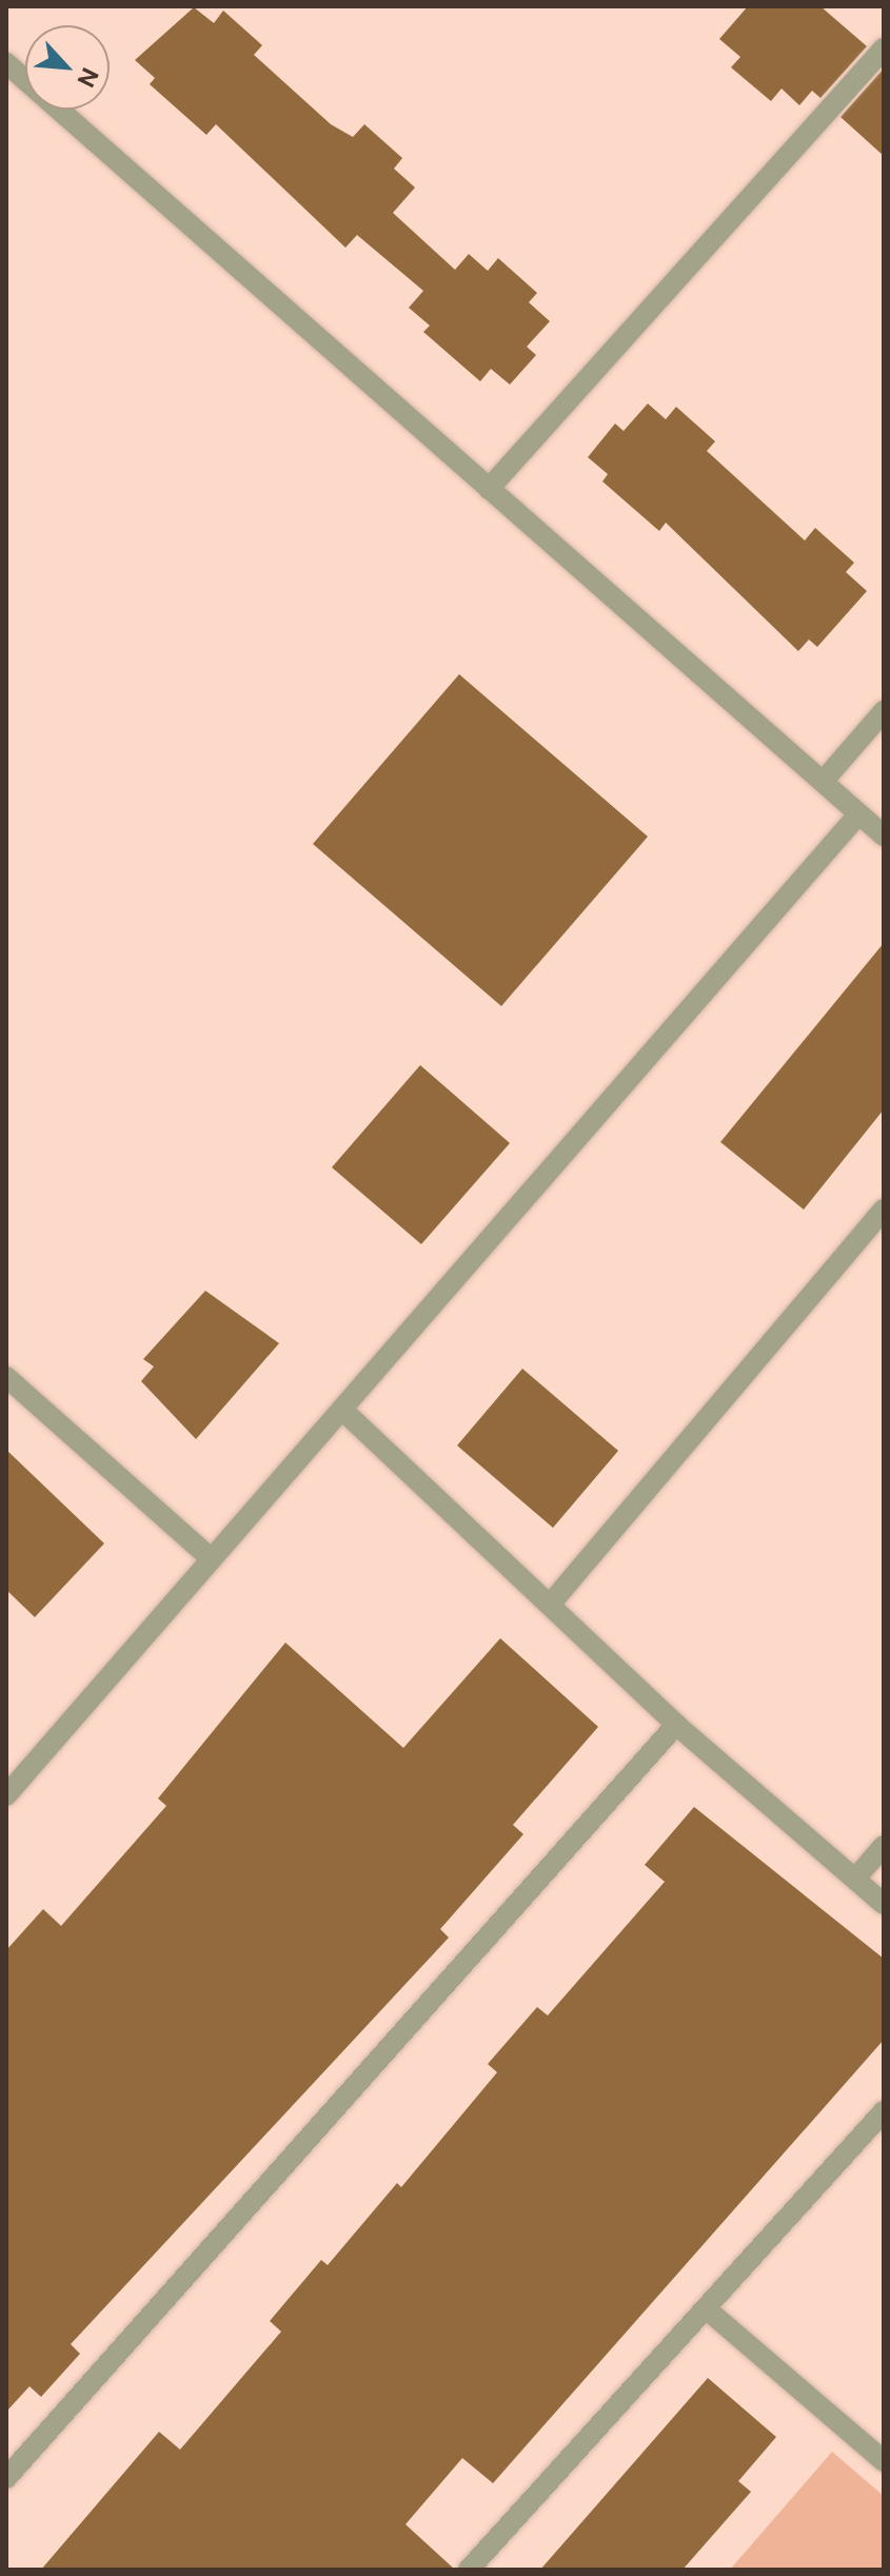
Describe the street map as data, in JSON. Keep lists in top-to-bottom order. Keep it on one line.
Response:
{"north":"bottom right"}
